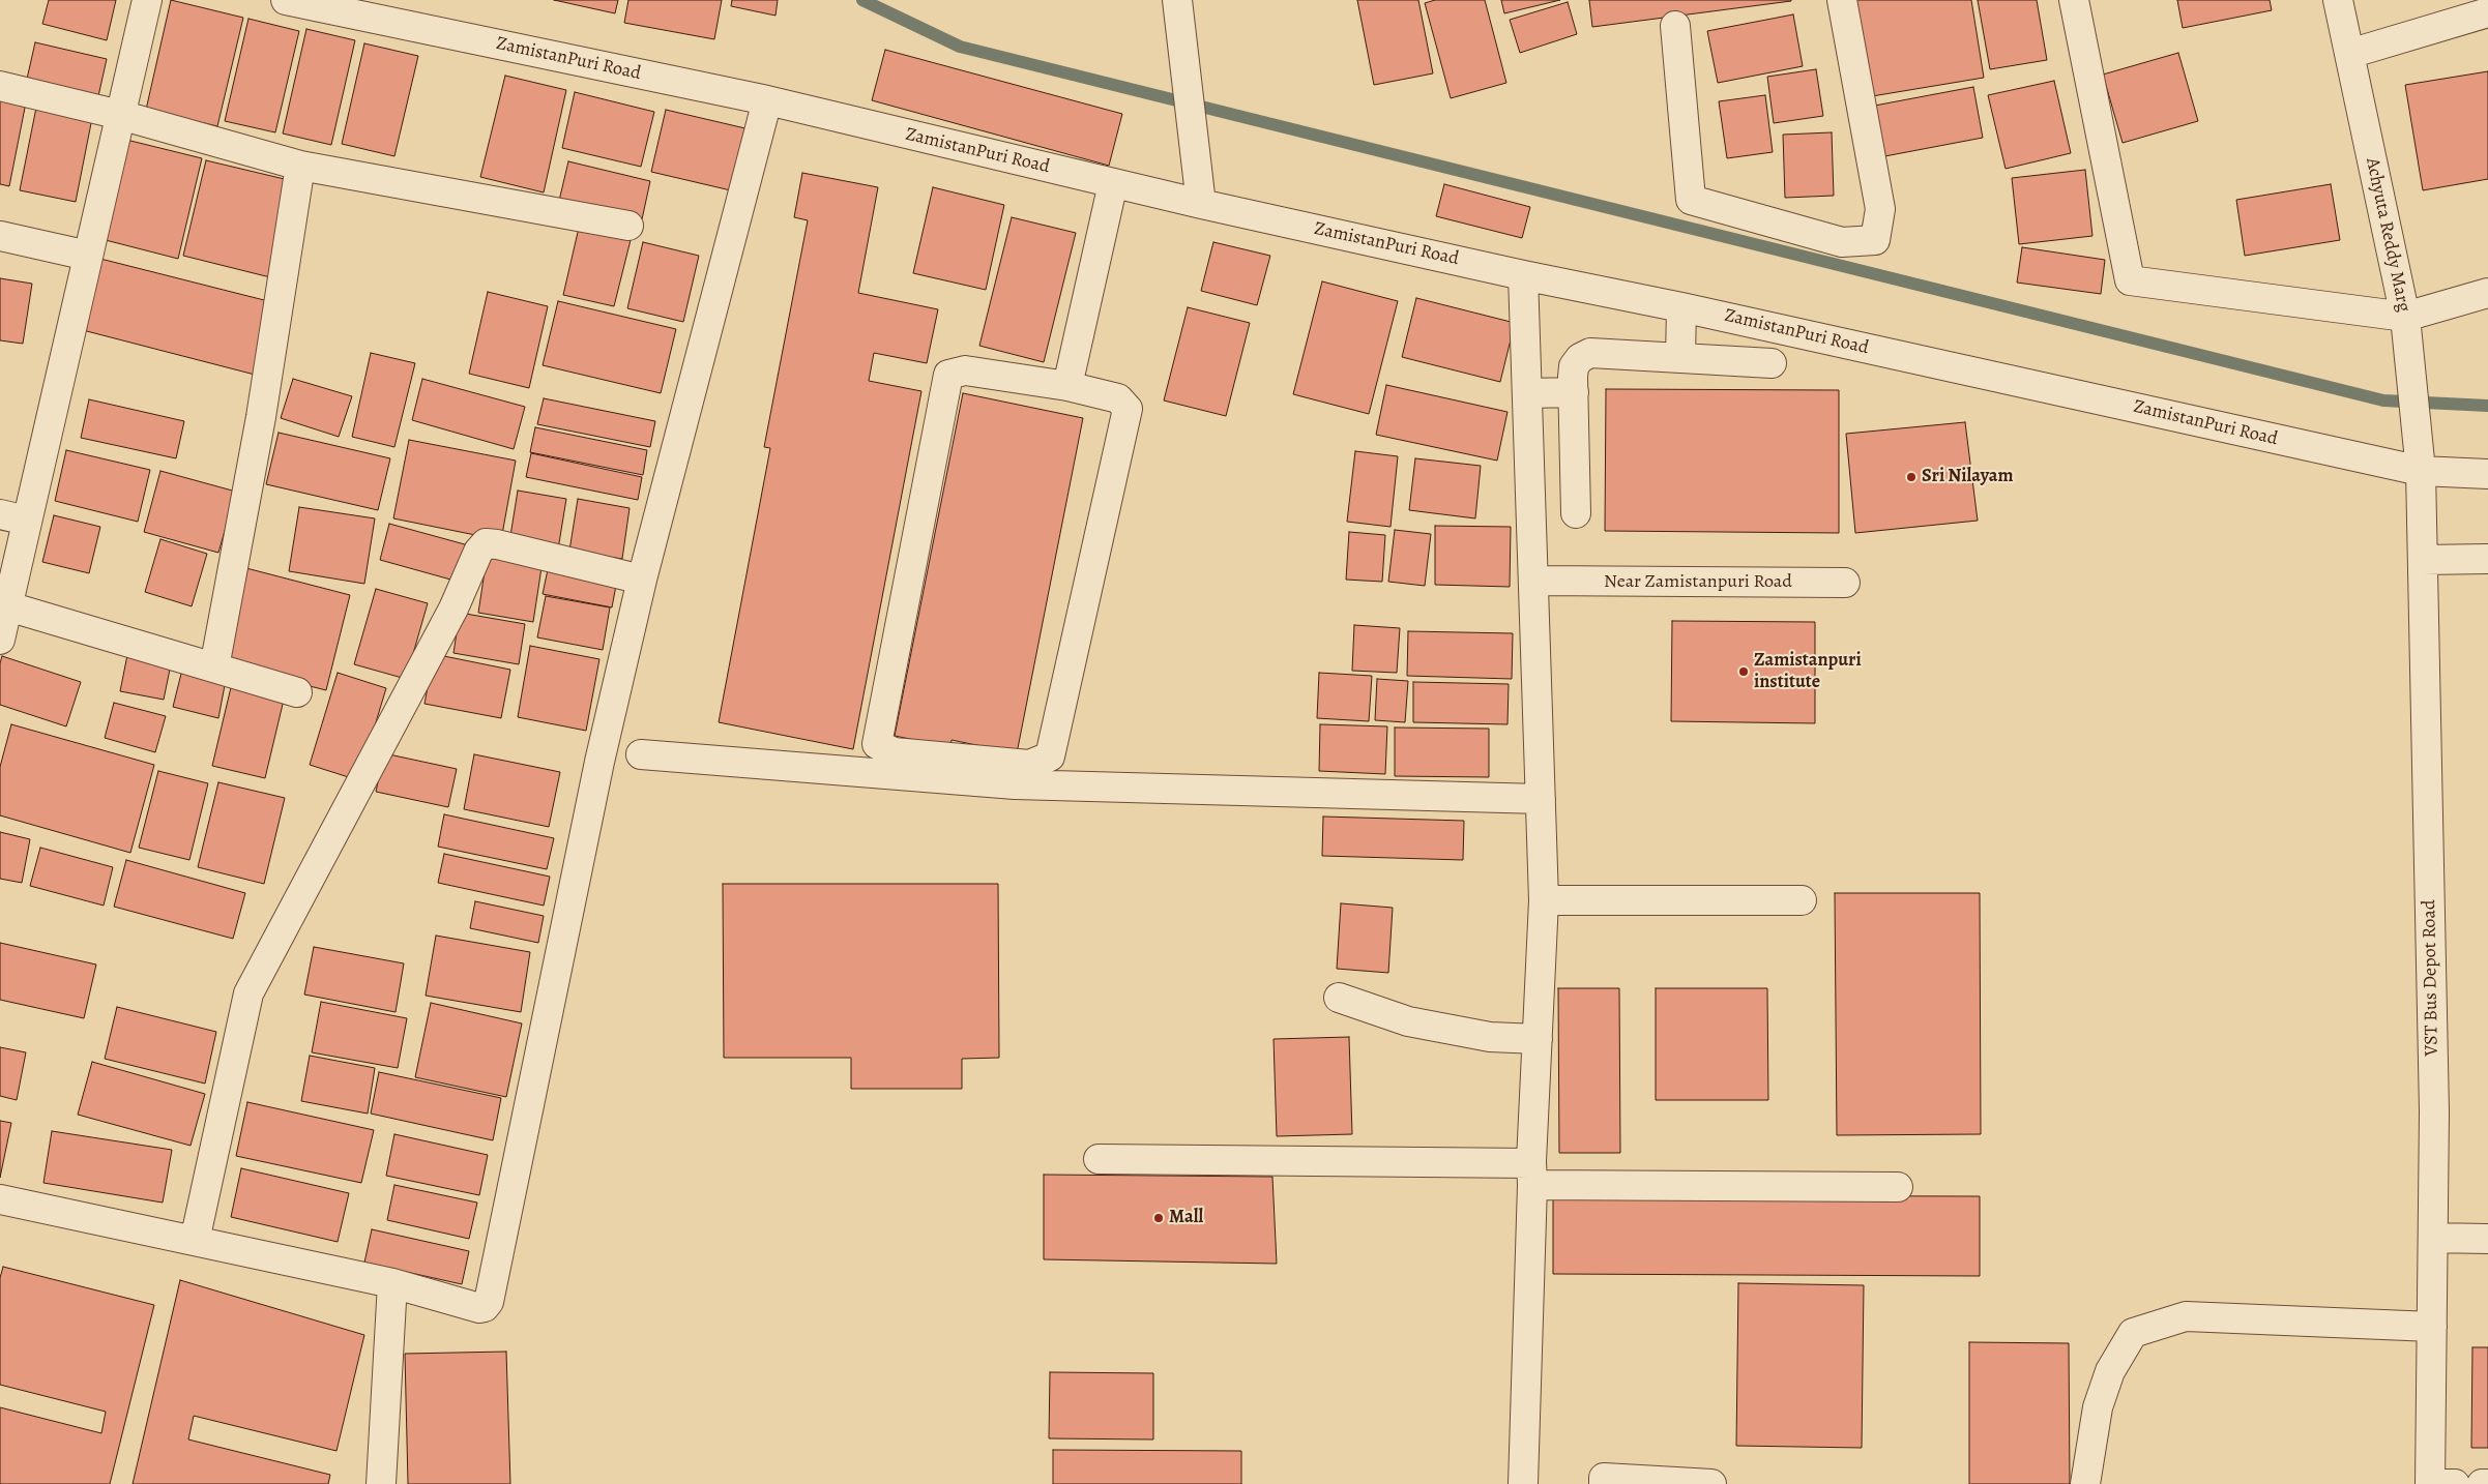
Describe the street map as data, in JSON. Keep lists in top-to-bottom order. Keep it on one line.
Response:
{"streets":{"street":["ZamistanPuri Road","Achyuta Reddy Marg","Near Zamistanpuri Road","VST Bus Depot Road"]},"crossings":[["ZamistanPuri Road","Achyuta Reddy Marg"],["ZamistanPuri Road","VST Bus Depot Road"],["Achyuta Reddy Marg","VST Bus Depot Road"]],"places":["Sri Nilayam","Zamistanpuri institute","Mall"]}
